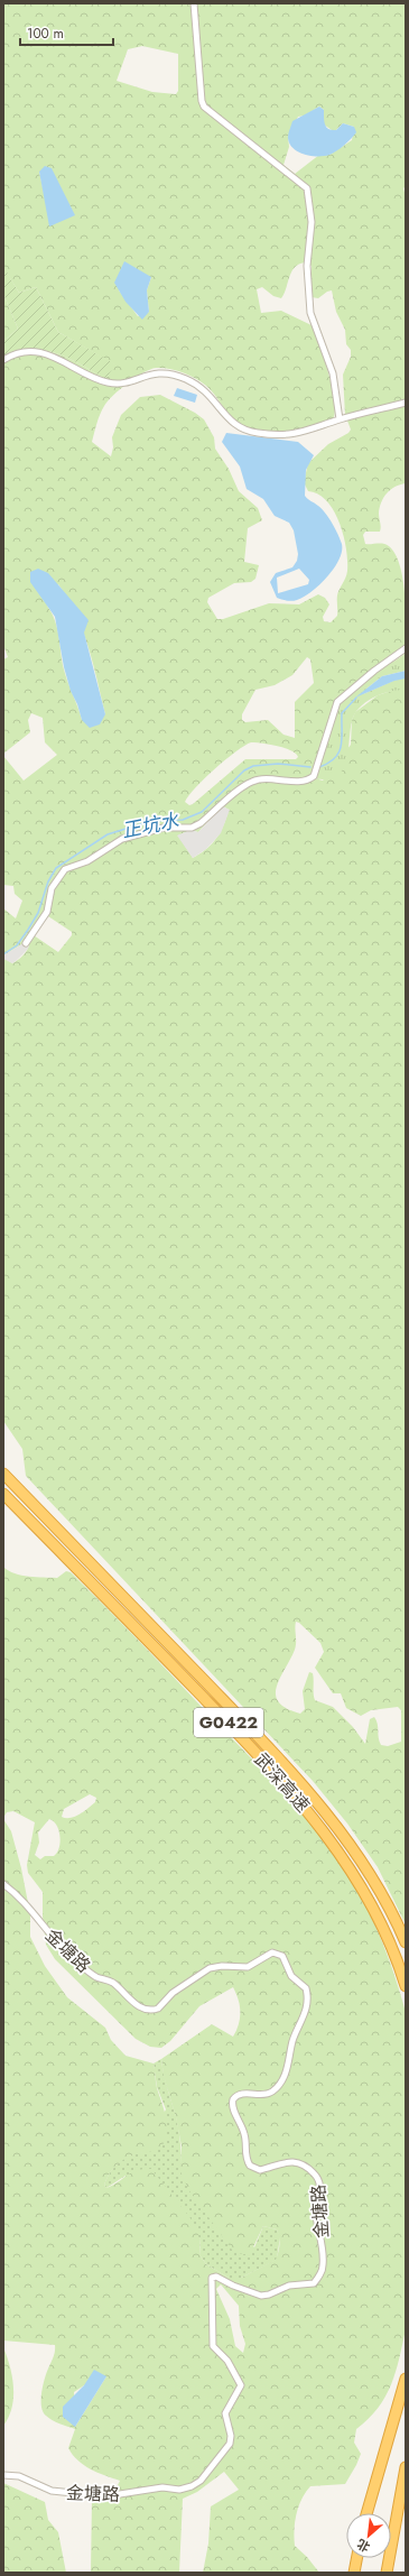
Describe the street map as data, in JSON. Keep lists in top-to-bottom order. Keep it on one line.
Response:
{"streets":{"highway":["G0422","武深高速"],"street":["金塘路"]},"water":["正坑水"],"scale_bar":"100 m","north":"bottom left"}
